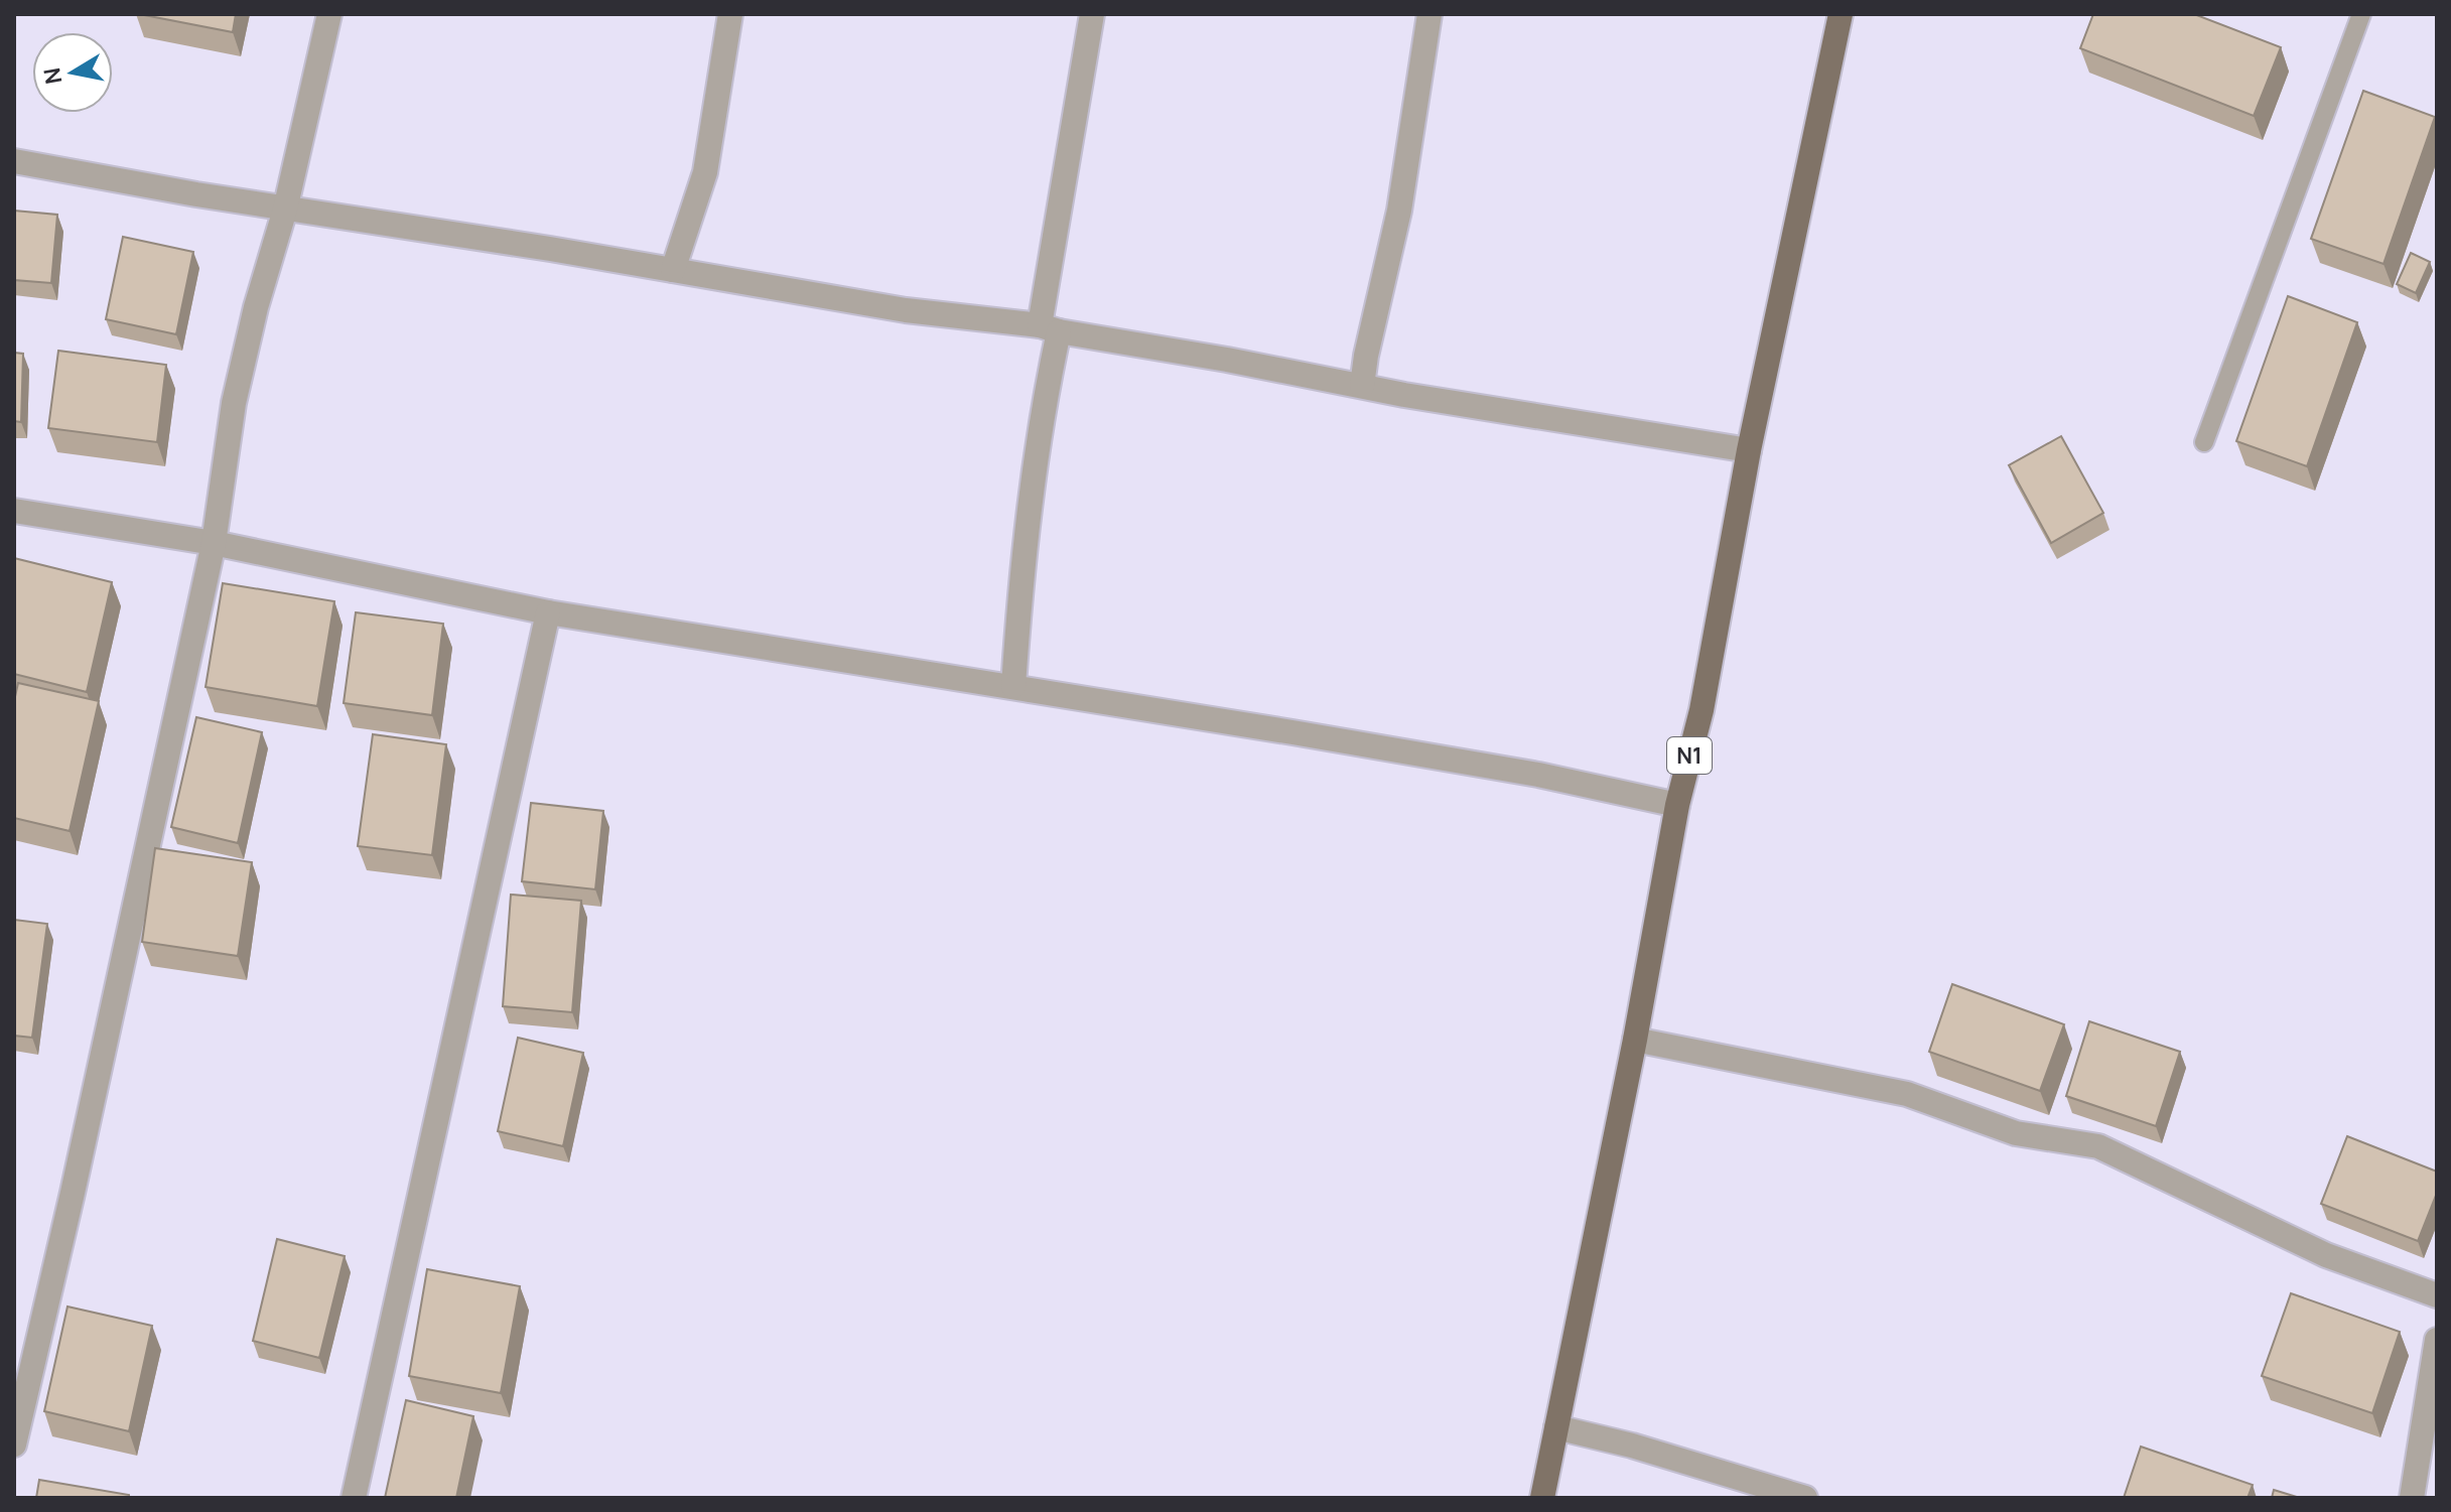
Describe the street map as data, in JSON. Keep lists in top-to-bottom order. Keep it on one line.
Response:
{"streets":{"main road":["N1"]},"north":"left"}
